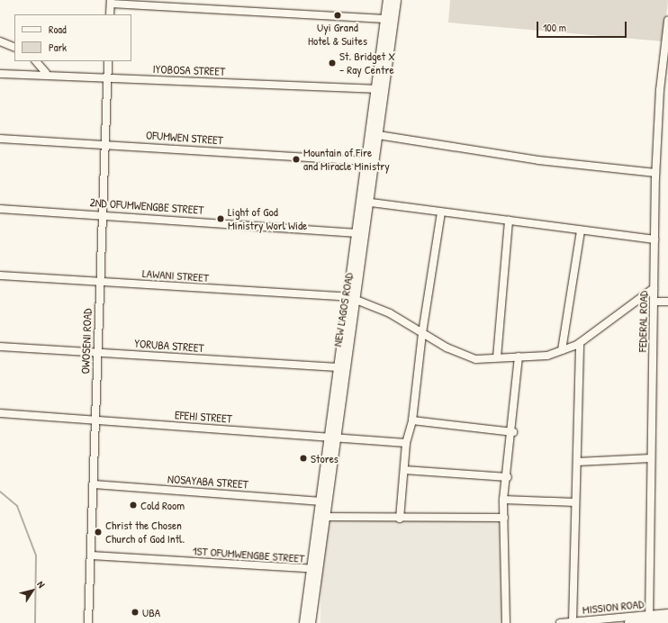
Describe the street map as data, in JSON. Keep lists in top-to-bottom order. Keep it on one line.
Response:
{"streets":{"main road":["NEW LAGOS ROAD"],"street":["IYOBOSA STREET","OFUMWEN STREET","2ND OFUMWENGBE STREET","LAWANI STREET","FEDERAL ROAD","OWOSENI ROAD","YORUBA STREET","EFEHI STREET","NOSAYABA STREET","1ST OFUMWENGBE STREET","MISSION ROAD"]},"crossings":[["IYOBOSA STREET","NEW LAGOS ROAD"],["IYOBOSA STREET","OWOSENI ROAD"],["OFUMWEN STREET","NEW LAGOS ROAD"],["OFUMWEN STREET","OWOSENI ROAD"],["2ND OFUMWENGBE STREET","NEW LAGOS ROAD"],["2ND OFUMWENGBE STREET","OWOSENI ROAD"],["LAWANI STREET","NEW LAGOS ROAD"],["LAWANI STREET","FEDERAL ROAD"],["LAWANI STREET","OWOSENI ROAD"],["NEW LAGOS ROAD","YORUBA STREET"],["NEW LAGOS ROAD","EFEHI STREET"],["NEW LAGOS ROAD","NOSAYABA STREET"],["NEW LAGOS ROAD","1ST OFUMWENGBE STREET"],["FEDERAL ROAD","MISSION ROAD"],["OWOSENI ROAD","YORUBA STREET"],["OWOSENI ROAD","EFEHI STREET"],["OWOSENI ROAD","NOSAYABA STREET"],["OWOSENI ROAD","1ST OFUMWENGBE STREET"]],"places":["Uyi Grand Hotel & Suites","St. Bridget X - Ray Centre","Mountain of Fire and Miracle Ministry","Light of God Ministry Worl Wide","Stores","Cold Room","Christ the Chosen Church of God Intl.","UBA"],"legend":["Road","Park"],"scale_bar":"100 m","north":"top right"}
